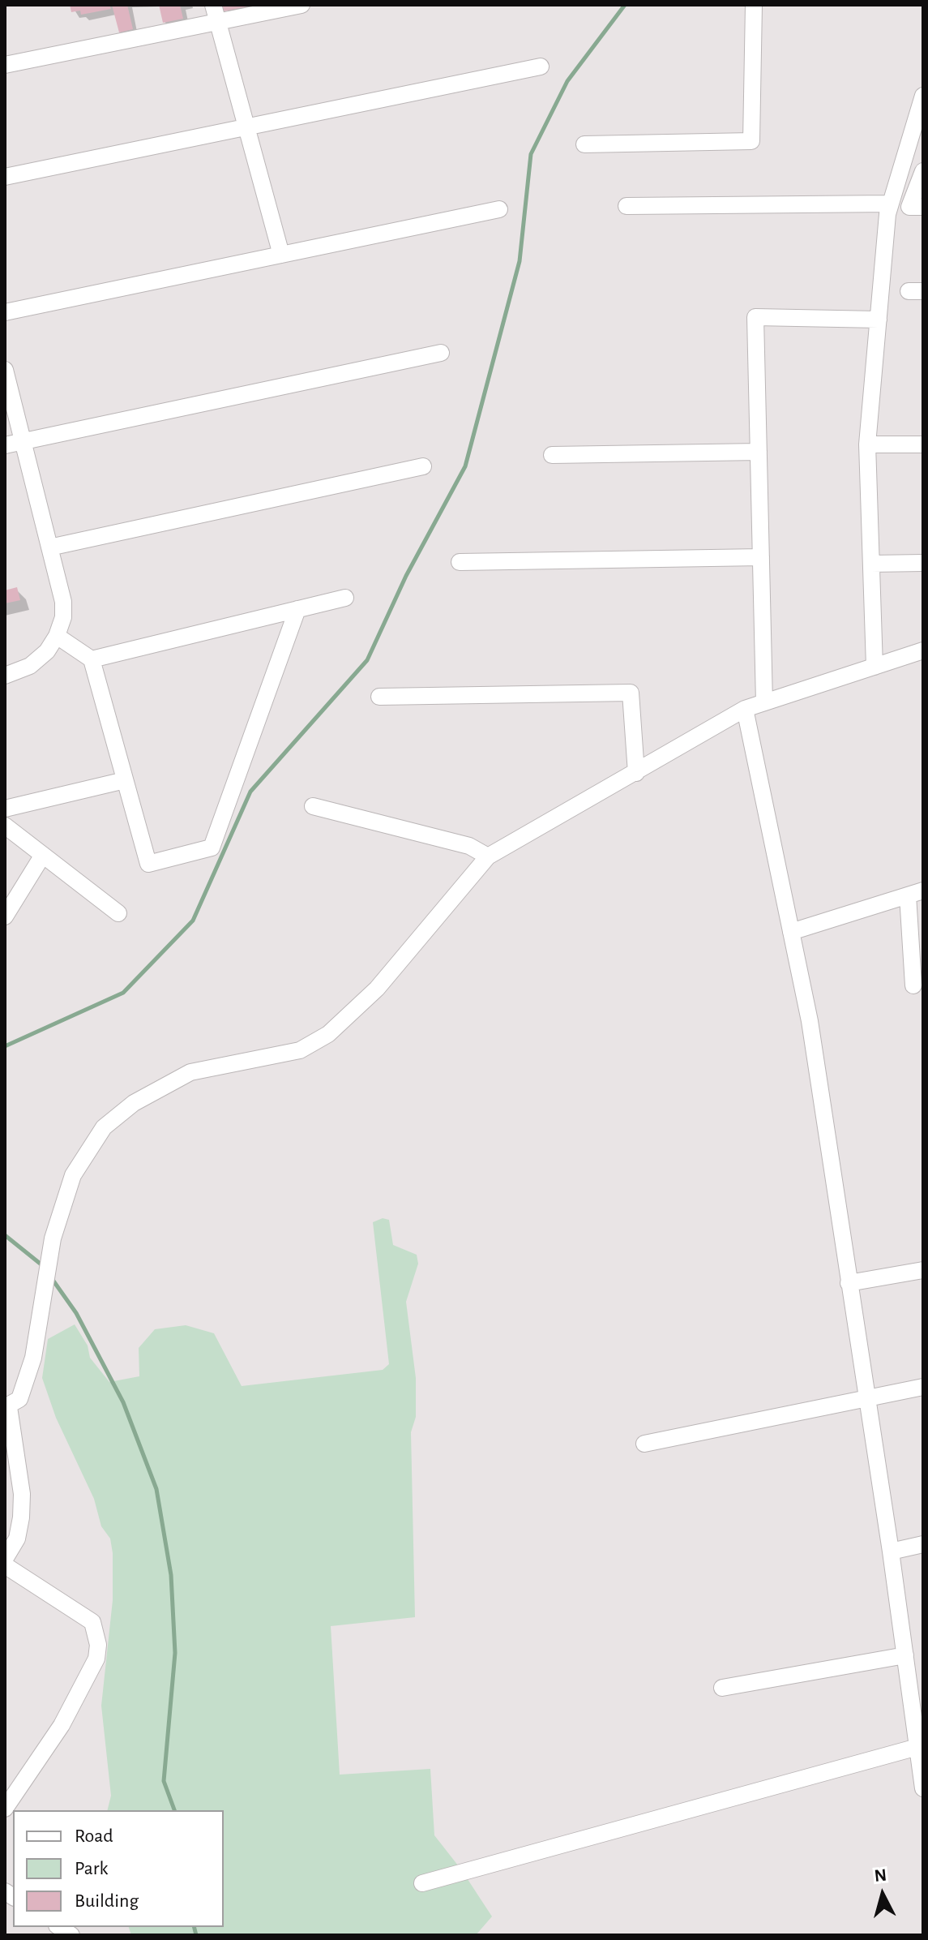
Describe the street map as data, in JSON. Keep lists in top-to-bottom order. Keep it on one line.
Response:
{"legend":["Road","Park","Building"],"north":"top"}
